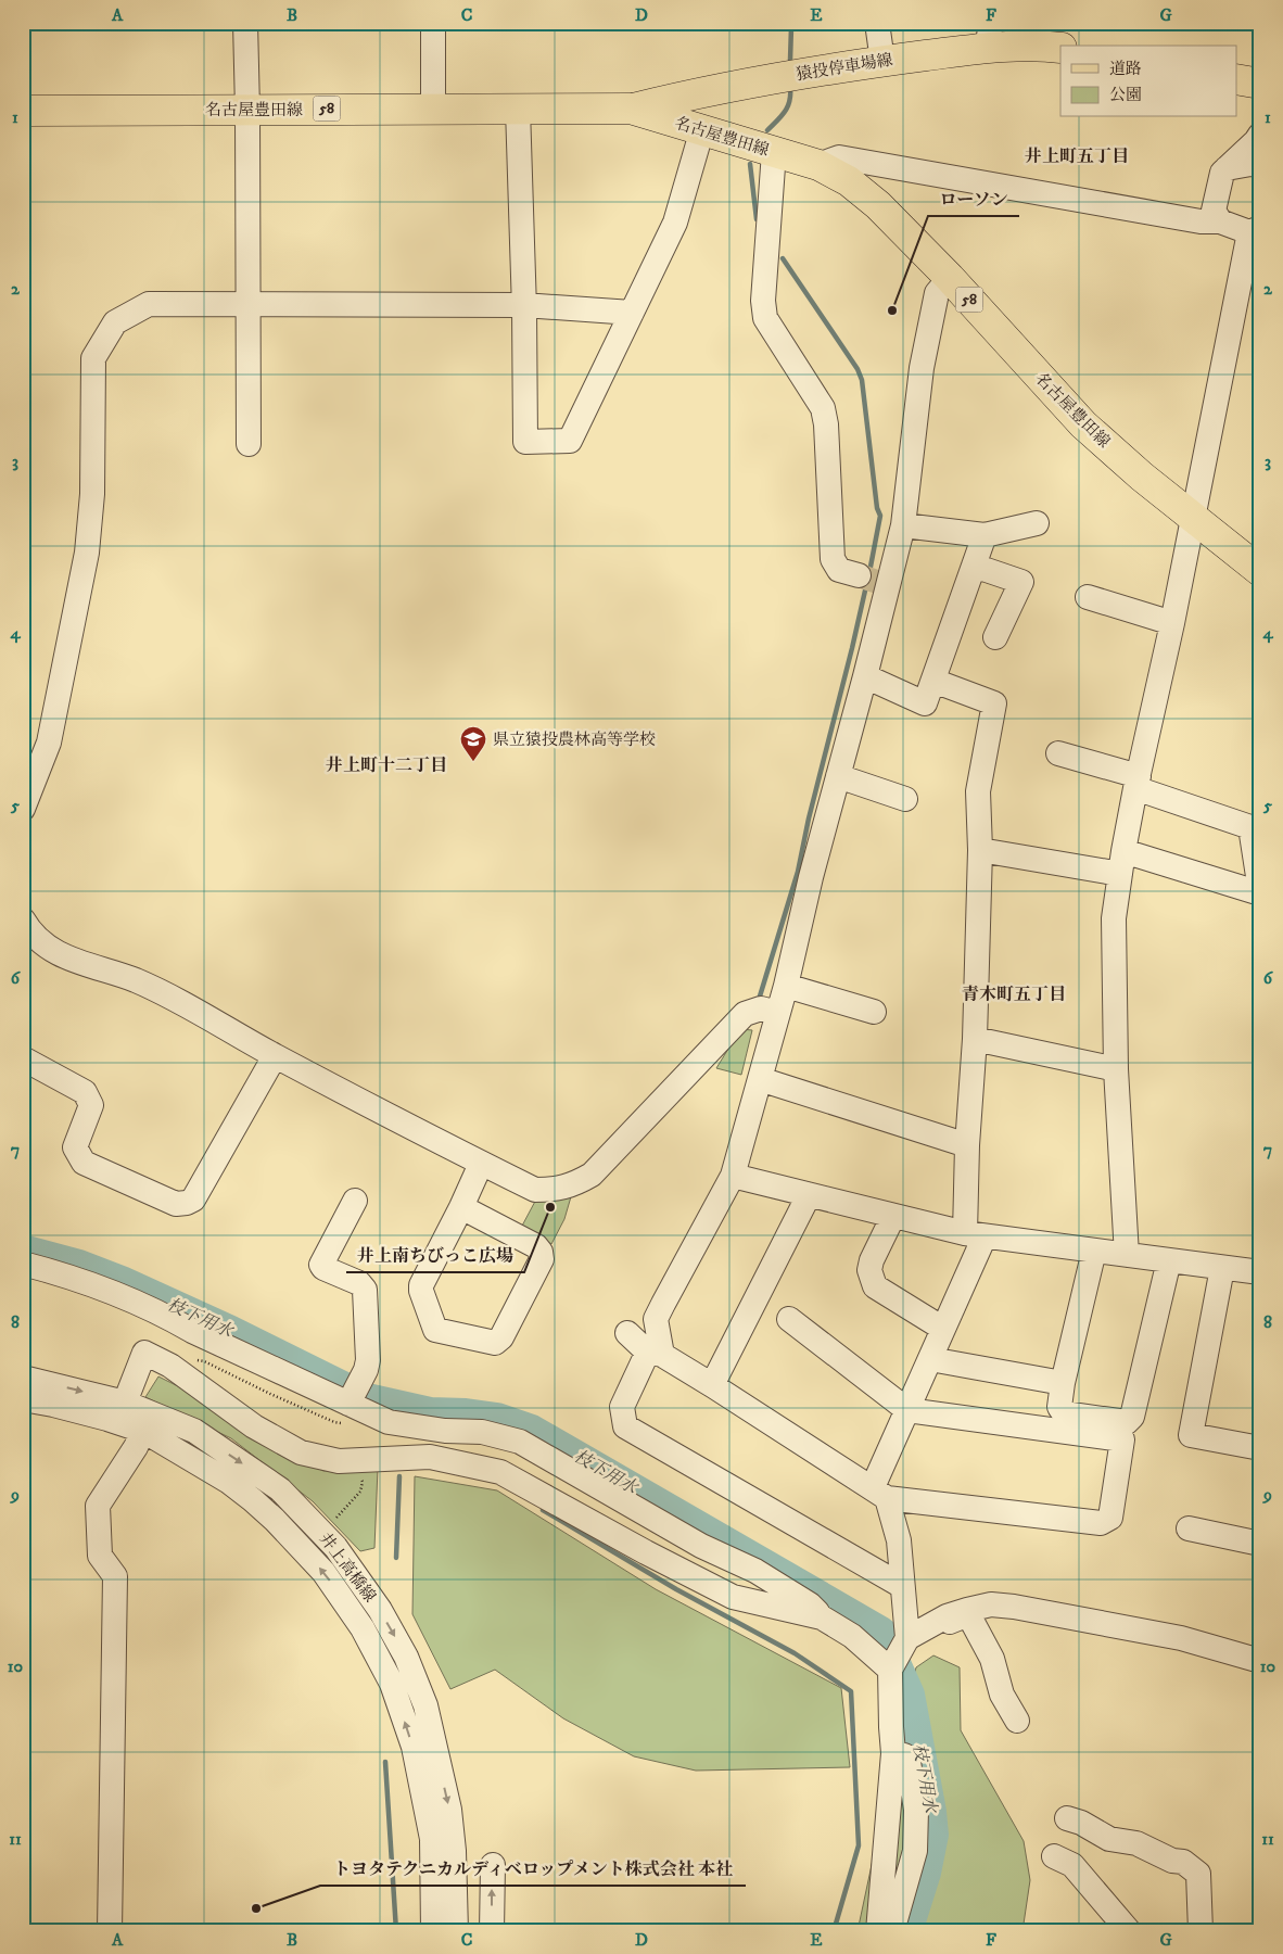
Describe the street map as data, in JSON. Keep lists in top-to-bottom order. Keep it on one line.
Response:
{"streets":{"main road":["猿投停車場線","58","名古屋豊田線"],"street":["井上高橋線"]},"crossings":[["猿投停車場線","名古屋豊田線"]],"districts":["井上町五丁目","井上町十二丁目","青木町五丁目"],"water":["枝下用水"],"places":{"other":["ローソン","井上南ちびっこ広場","トヨタテクニカルディベロップメント株式会社 本社"],"school or university":["県立猿投農林高等学校"]},"legend":["道路","公園"],"grid":{"columns":["A","B","C","D","E","F","G"],"rows":["1","2","3","4","5","6","7","8","9","10","11"]}}
